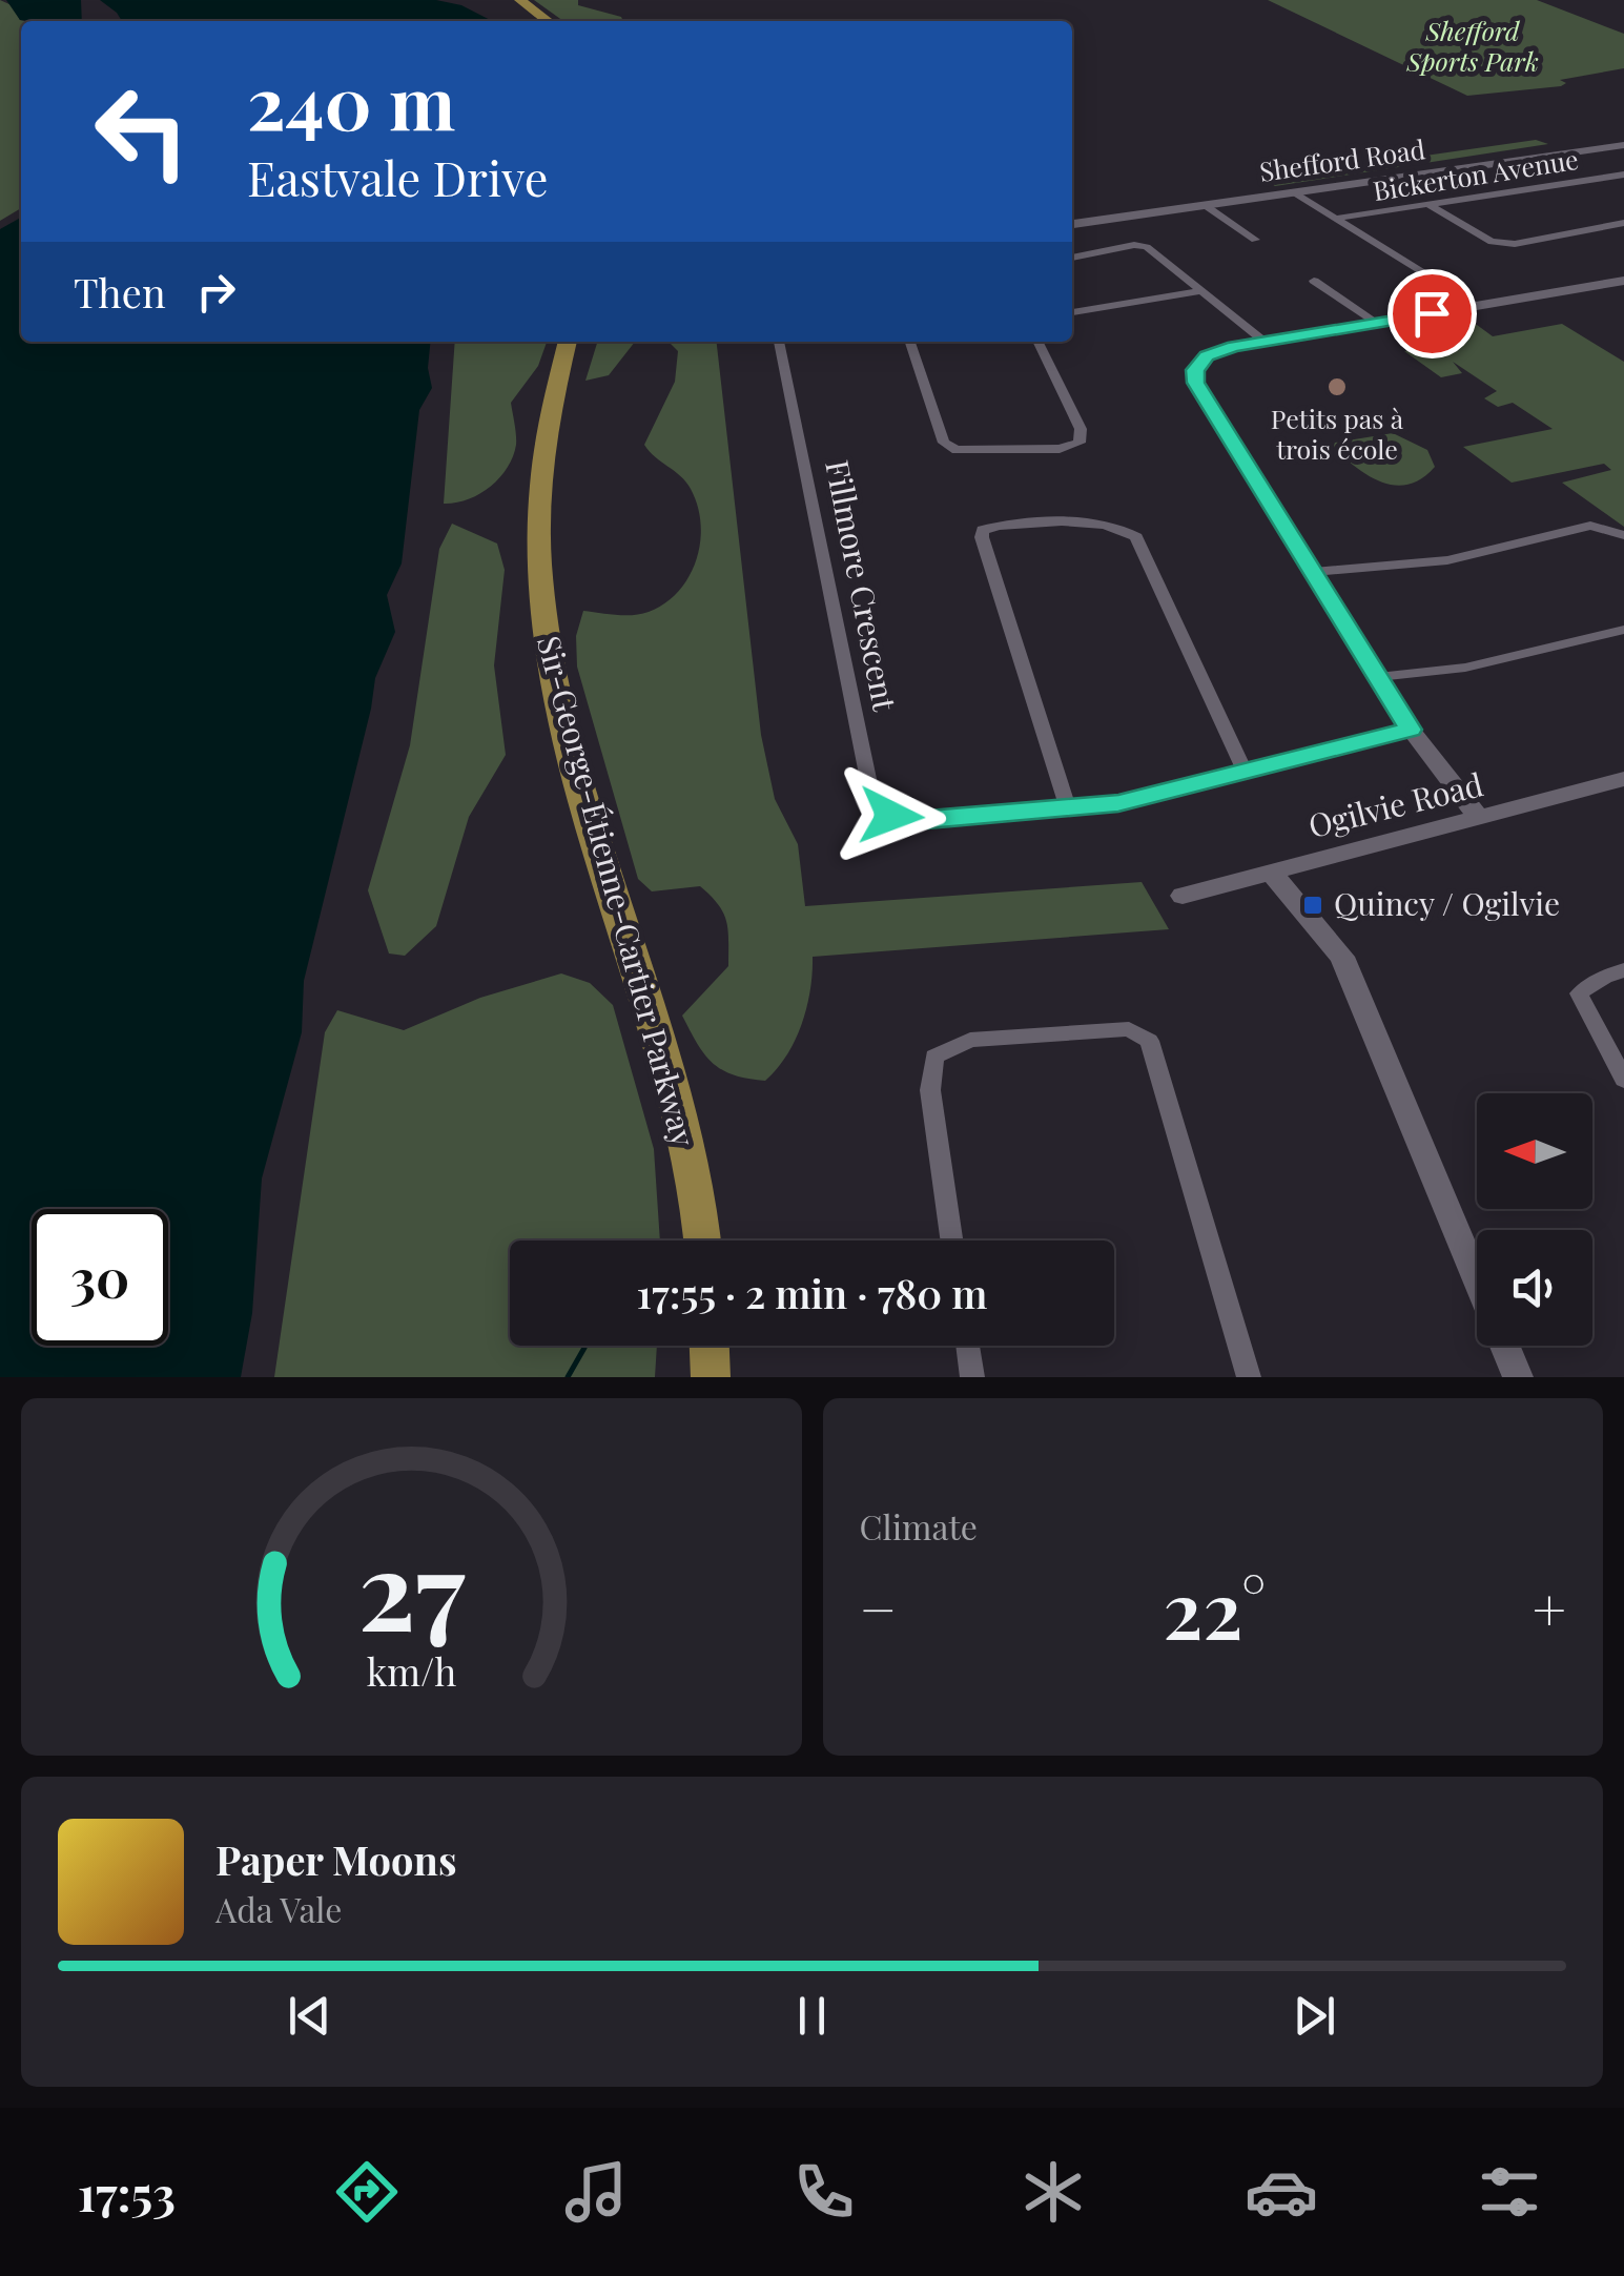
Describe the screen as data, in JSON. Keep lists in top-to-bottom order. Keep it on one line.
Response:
{"streets":{"main road":["Sir-George-Étienne-Cartier Parkway"],"street":["Shefford Road","Bickerton Avenue","Fillmore Crescent","Ogilvie Road"]},"parks":["Shefford Sports Park"],"places":{"other":["Petits pas à trois école"],"transit":["Quincy / Ogilvie"]},"north":"left","page":{"turn":["240 m","Eastvale Drive"],"then":"Then","limit":"30","trip":"17:55 · 2 min · 780 m","tile":"Climate","heat":["−","22°","+"],"song":["Paper Moons","Ada Vale"],"tabs":"17:53","gauge":["27","km/h"]}}
